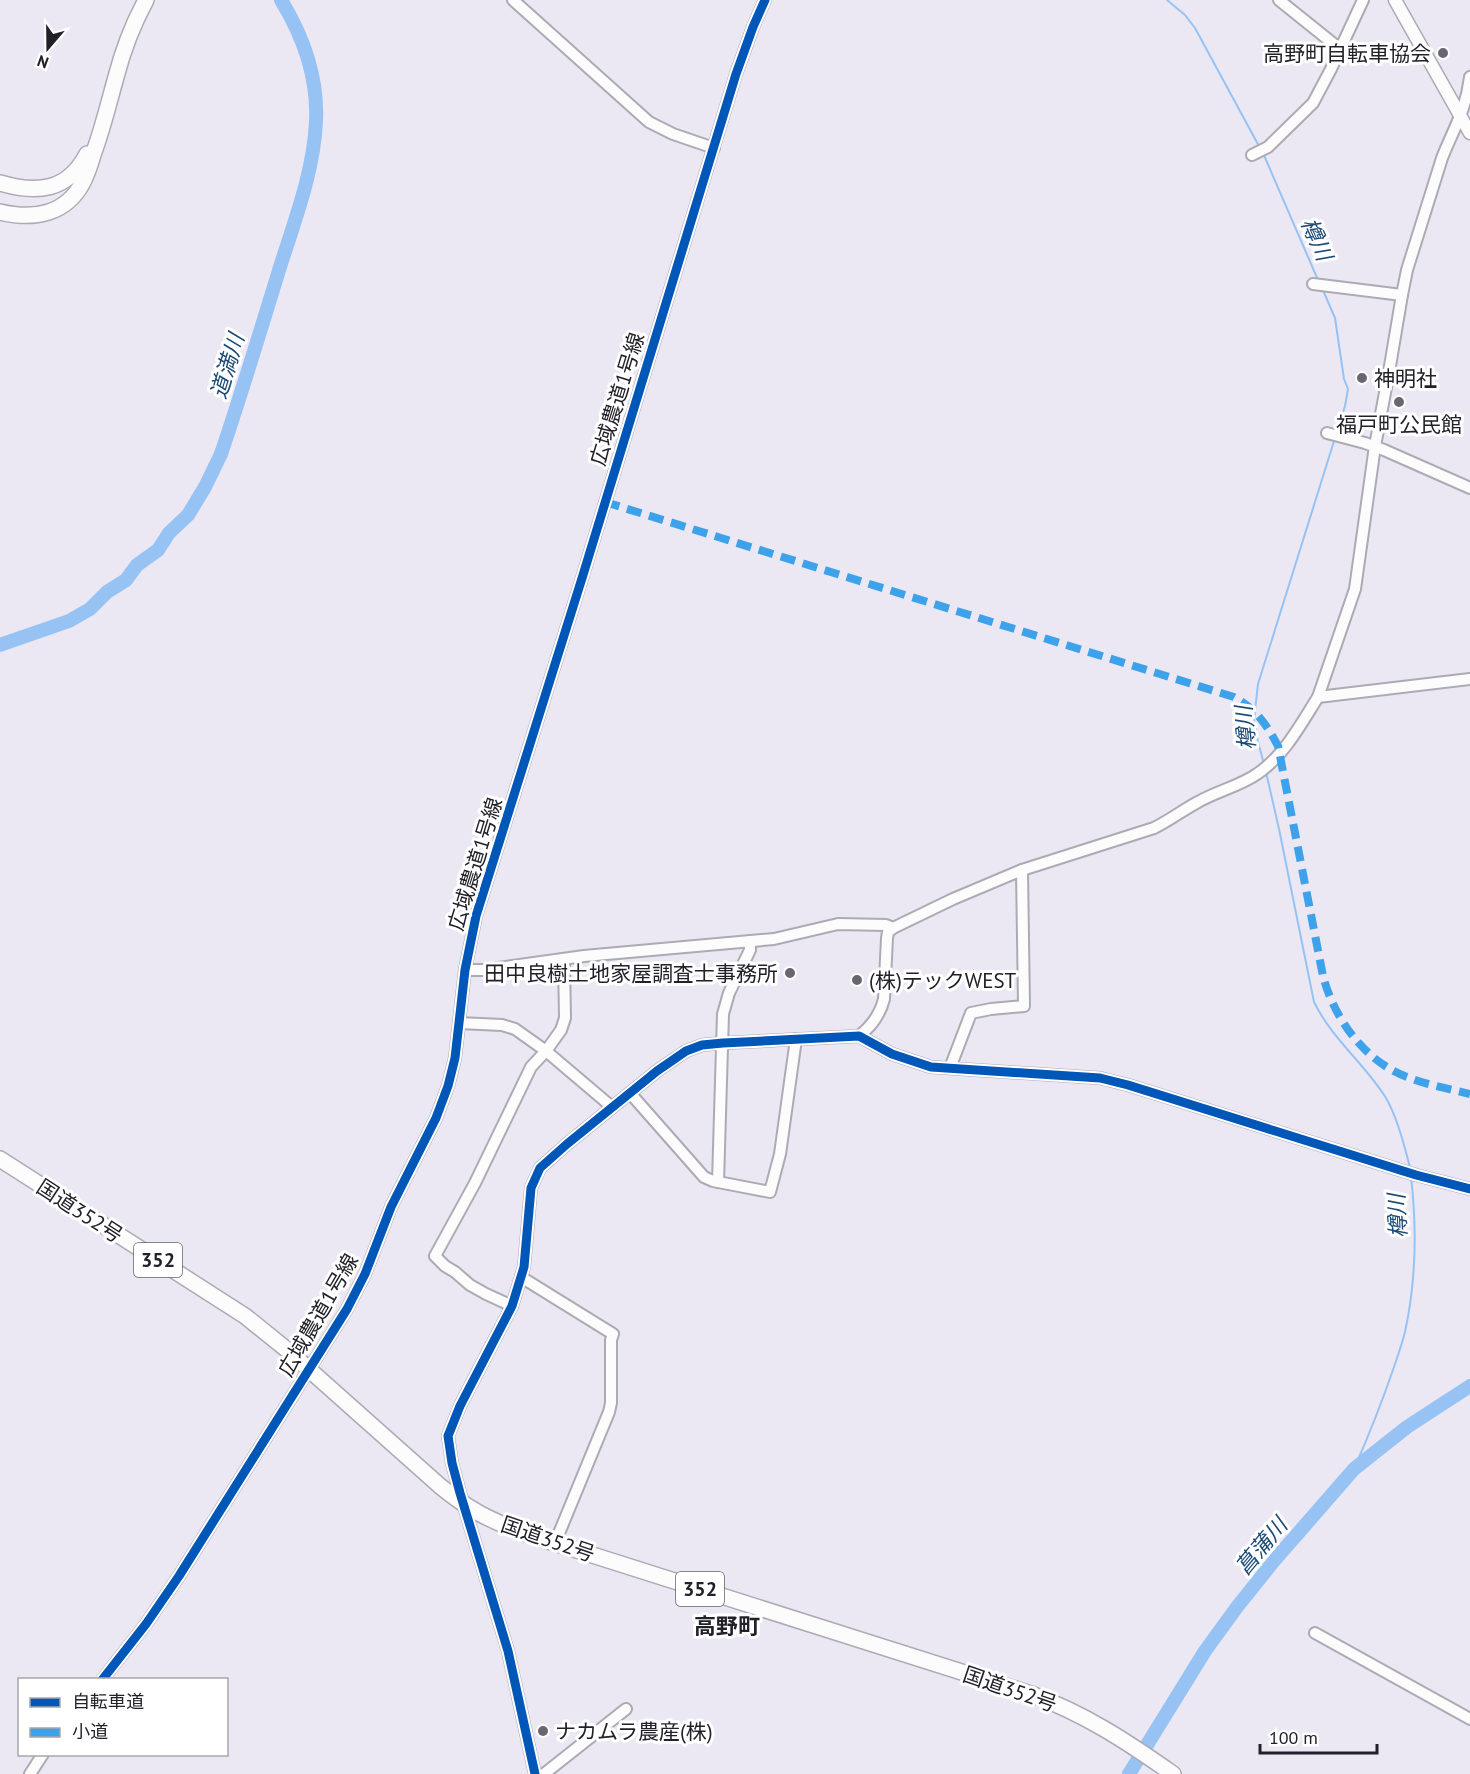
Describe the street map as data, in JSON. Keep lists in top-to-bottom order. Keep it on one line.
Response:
{"streets":{"highway":["国道352号","352"],"street":["広域農道1号線"]},"crossings":[["広域農道1号線","国道352号"]],"districts":["高野町"],"water":["樽川","道満川","菖蒲川"],"places":["高野町自転車協会","神明社","福戸町公民館","田中良樹土地家屋調査士事務所","(株)テックWEST","ナカムラ農産(株)"],"legend":["自転車道","小道"],"scale_bar":"100 m","north":"bottom"}
